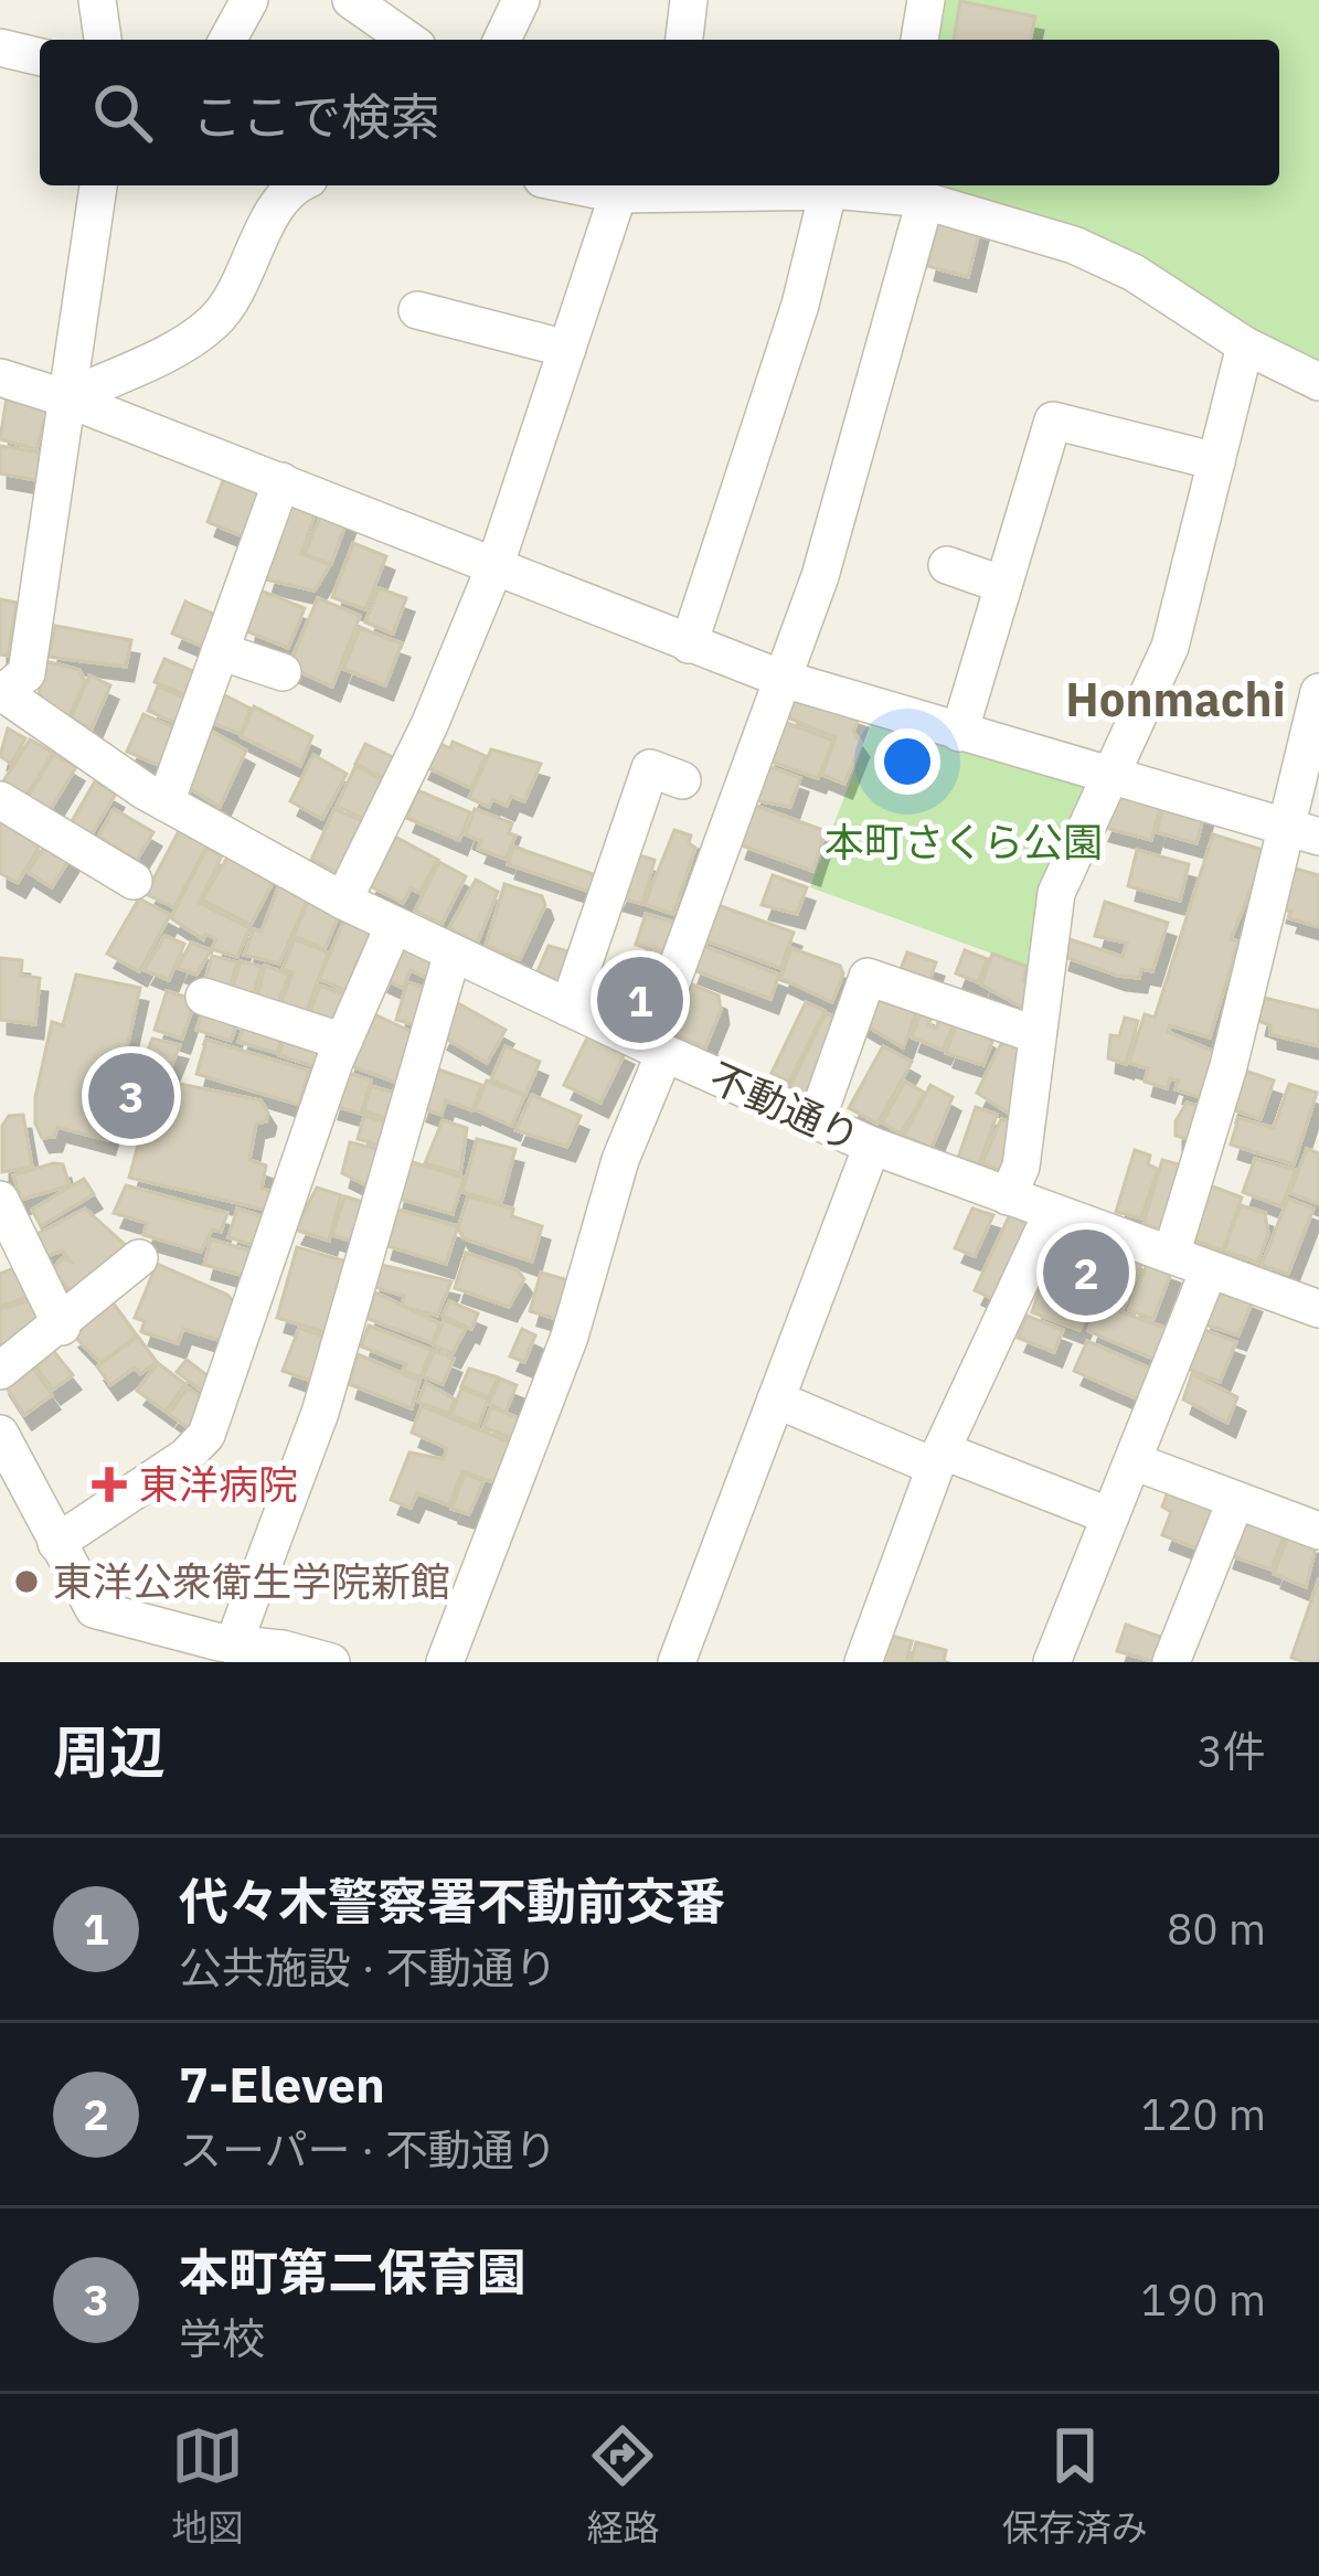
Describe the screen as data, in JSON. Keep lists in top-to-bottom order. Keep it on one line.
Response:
{"streets":{"street":["不動通り"]},"districts":["Honmachi"],"parks":["本町さくら公園"],"places":{"health":["東洋病院"],"other":["東洋公衆衛生学院新館"]},"page":{"search":"ここで検索","pins":["1","3","2"],"heading":["周辺","3件"],"list":[{"mark":"1","name":"代々木警察署不動前交番","note":"公共施設 · 不動通り","value":"80 m"},{"mark":"2","name":"7-Eleven","note":"スーパー · 不動通り","value":"120 m"},{"mark":"3","name":"本町第二保育園","note":"学校","value":"190 m"}],"nav":["地図","経路","保存済み"]}}
